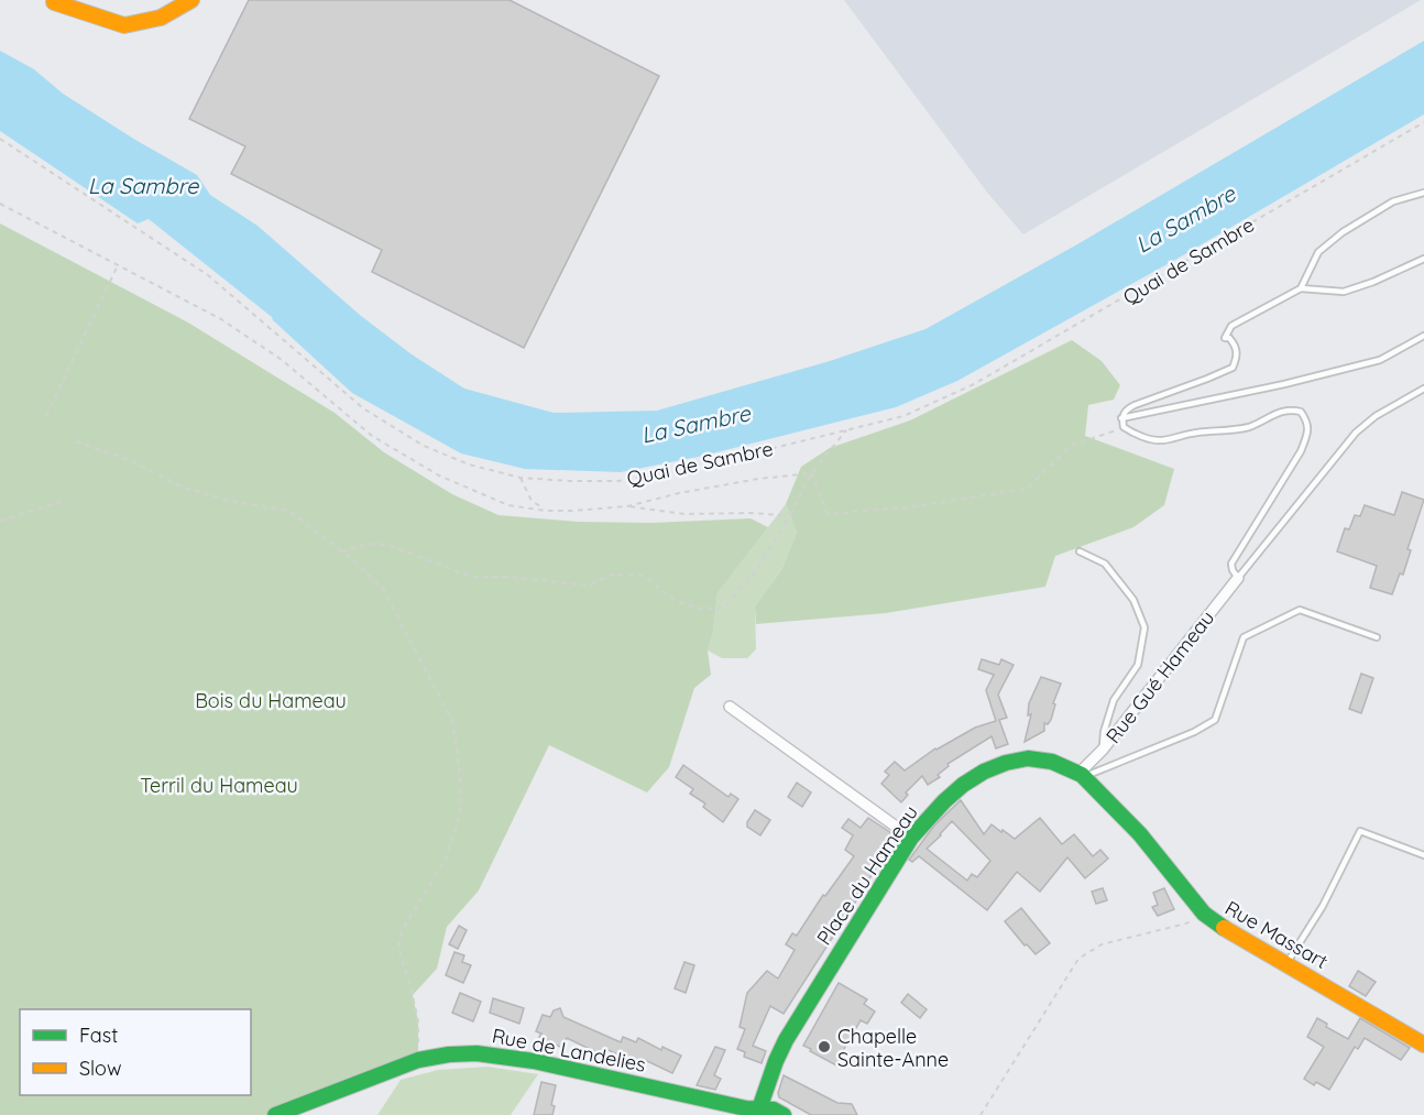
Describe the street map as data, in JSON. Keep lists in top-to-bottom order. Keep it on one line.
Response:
{"streets":{"street":["Rue Gué Hameau","Place du Hameau","Rue Massart","Rue de Landelies"],"path":["Quai de Sambre"]},"crossings":[["Rue Gué Hameau","Place du Hameau"],["Rue Gué Hameau","Rue Massart"],["Place du Hameau","Rue Massart"],["Place du Hameau","Rue de Landelies"]],"water":["La Sambre"],"parks":["Bois du Hameau","Terril du Hameau"],"places":["Chapelle Sainte-Anne"],"legend":["Fast","Slow"]}
